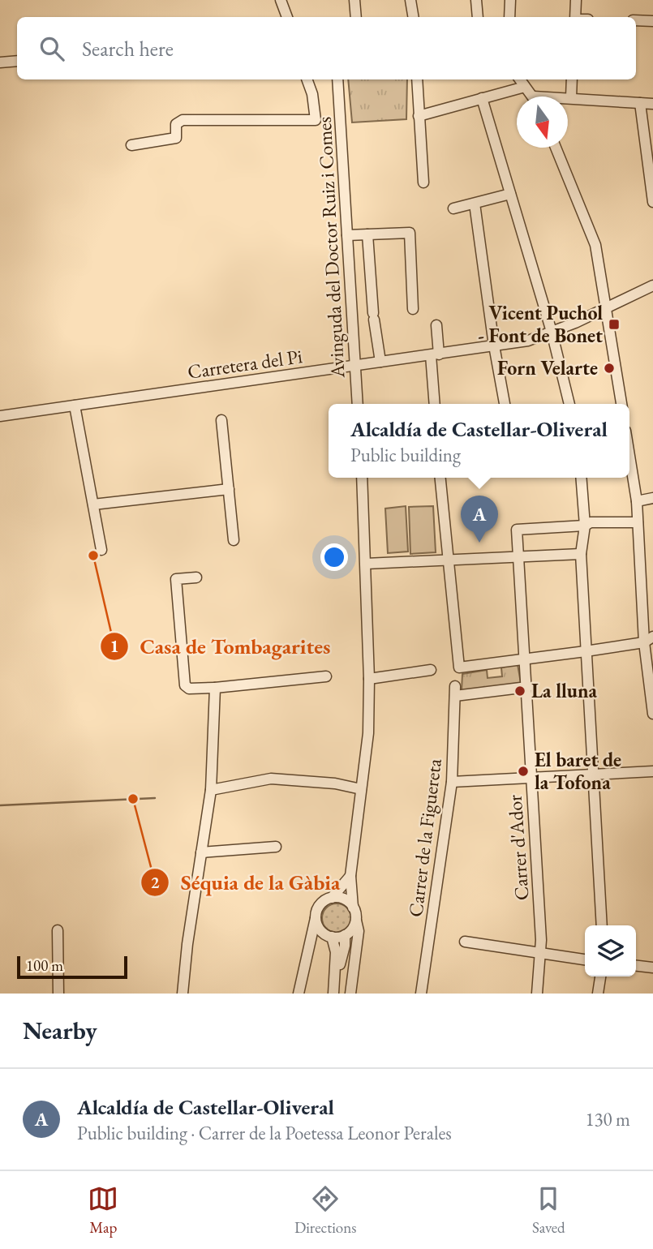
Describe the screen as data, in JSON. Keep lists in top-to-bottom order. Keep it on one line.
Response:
{"streets":{"street":["Avinguda del Doctor Ruiz i Comes","Carretera del Pi","Carrer de la Figuereta","Carrer d'Ador"]},"crossings":[["Avinguda del Doctor Ruiz i Comes","Carretera del Pi"],["Carrer de la Figuereta","Carrer d'Ador"]],"places":{"transit":["Vicent Puchol - Font de Bonet"],"other":["Forn Velarte","Casa de Tombagarites","La lluna","El baret de la Tofona","Séquia de la Gàbia"]},"scale_bar":"100 m","north":"bottom","page":{"search":"Search here","popup":["Alcaldía de Castellar-Oliveral","Public building"],"pins":"A","scale":"100 m","heading":"Nearby","list":[{"mark":"A","name":"Alcaldía de Castellar-Oliveral","note":"Public building · Carrer de la Poetessa Leonor Perales","value":"130 m"}],"nav":["Map","Directions","Saved"]}}
